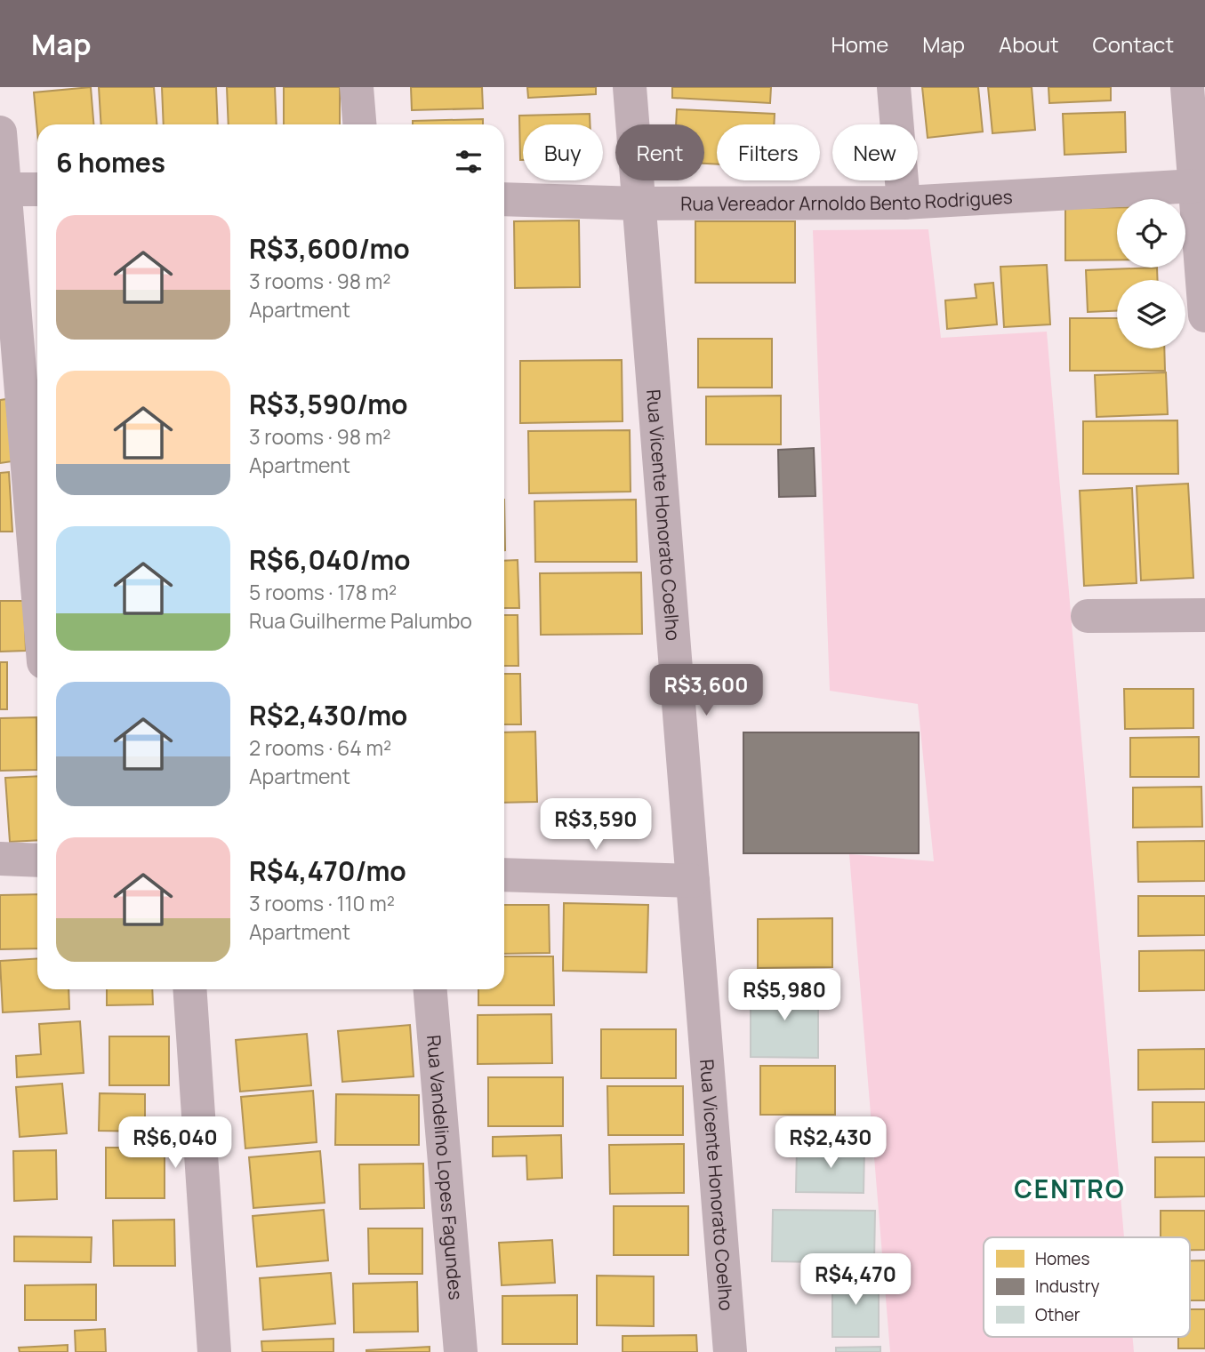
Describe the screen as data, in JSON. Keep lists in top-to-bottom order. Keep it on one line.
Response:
{"streets":{"street":["Rua Vereador Arnoldo Bento Rodrigues","Rua Vicente Honorato Coelho","Rua Vandelino Lopes Fagundes"]},"crossings":[["Rua Vereador Arnoldo Bento Rodrigues","Rua Vicente Honorato Coelho"]],"districts":["CENTRO"],"legend":["Homes","Industry","Other"],"page":{"header":"Map","nav":["Home","Map","About","Contact"],"chip":["Buy","Rent","Filters","New"],"heading":"6 homes","list":[{"name":"R$3,600/mo","note":"3 rooms · 98 m² · Apartment"},{"name":"R$3,590/mo","note":"3 rooms · 98 m² · Apartment"},{"name":"R$6,040/mo","note":"5 rooms · 178 m² · Rua Guilherme Palumbo"},{"name":"R$2,430/mo","note":"2 rooms · 64 m² · Apartment"},{"name":"R$4,470/mo","note":"3 rooms · 110 m² · Apartment"}],"price":["R$3,600","R$3,590","R$5,980","R$6,040","R$2,430","R$4,470"]}}
